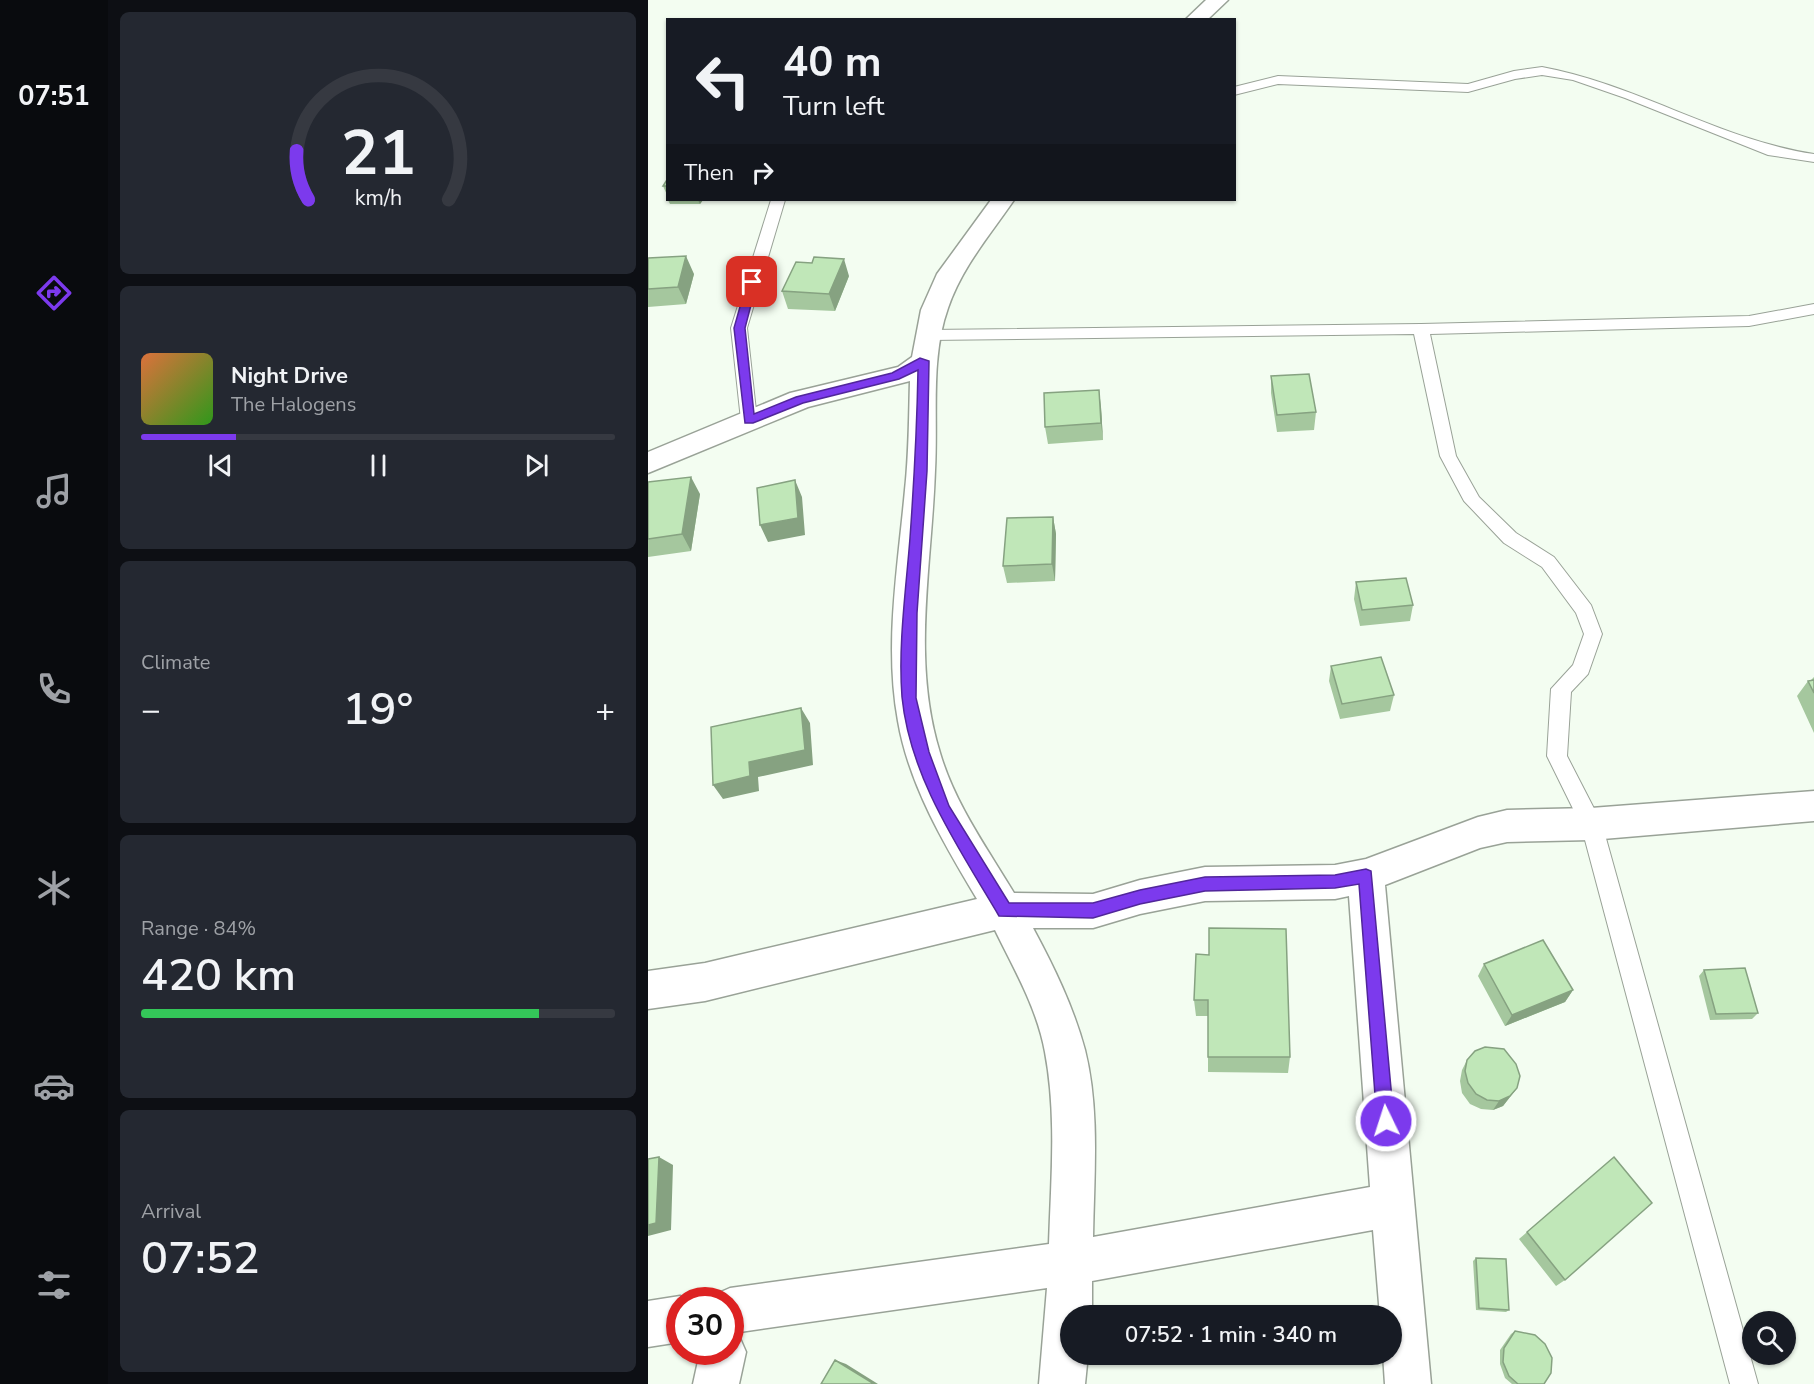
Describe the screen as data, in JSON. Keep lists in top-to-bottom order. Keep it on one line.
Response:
{"page":{"tabs":"07:51","turn":["40 m","Turn left"],"then":"Then","song":["Night Drive","The Halogens"],"tile":["Climate",["Range · 84%","420 km"],["Arrival","07:52"]],"heat":["−","19°","+"],"limit":"30","trip":"07:52 · 1 min · 340 m","gauge":["21","km/h"]}}
